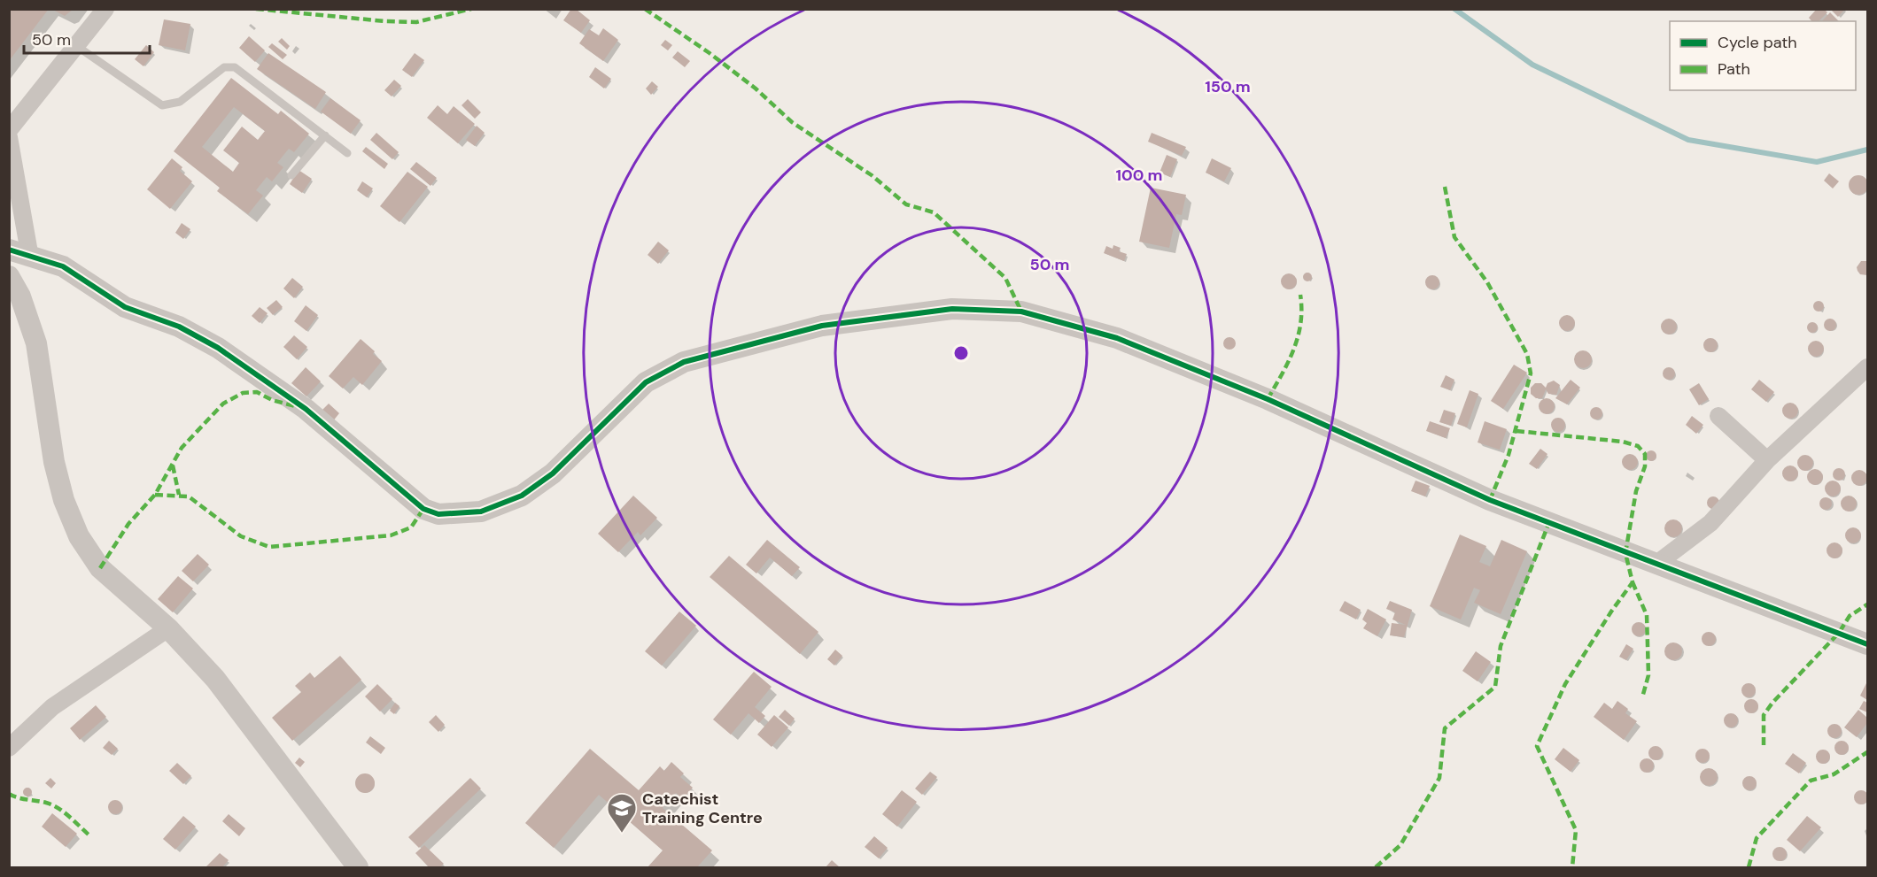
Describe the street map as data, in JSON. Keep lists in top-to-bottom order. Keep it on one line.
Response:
{"places":{"school or university":["Catechist Training Centre"]},"legend":["Cycle path","Path"],"scale_bar":"50 m","rings":["150 m","100 m","50 m"]}
